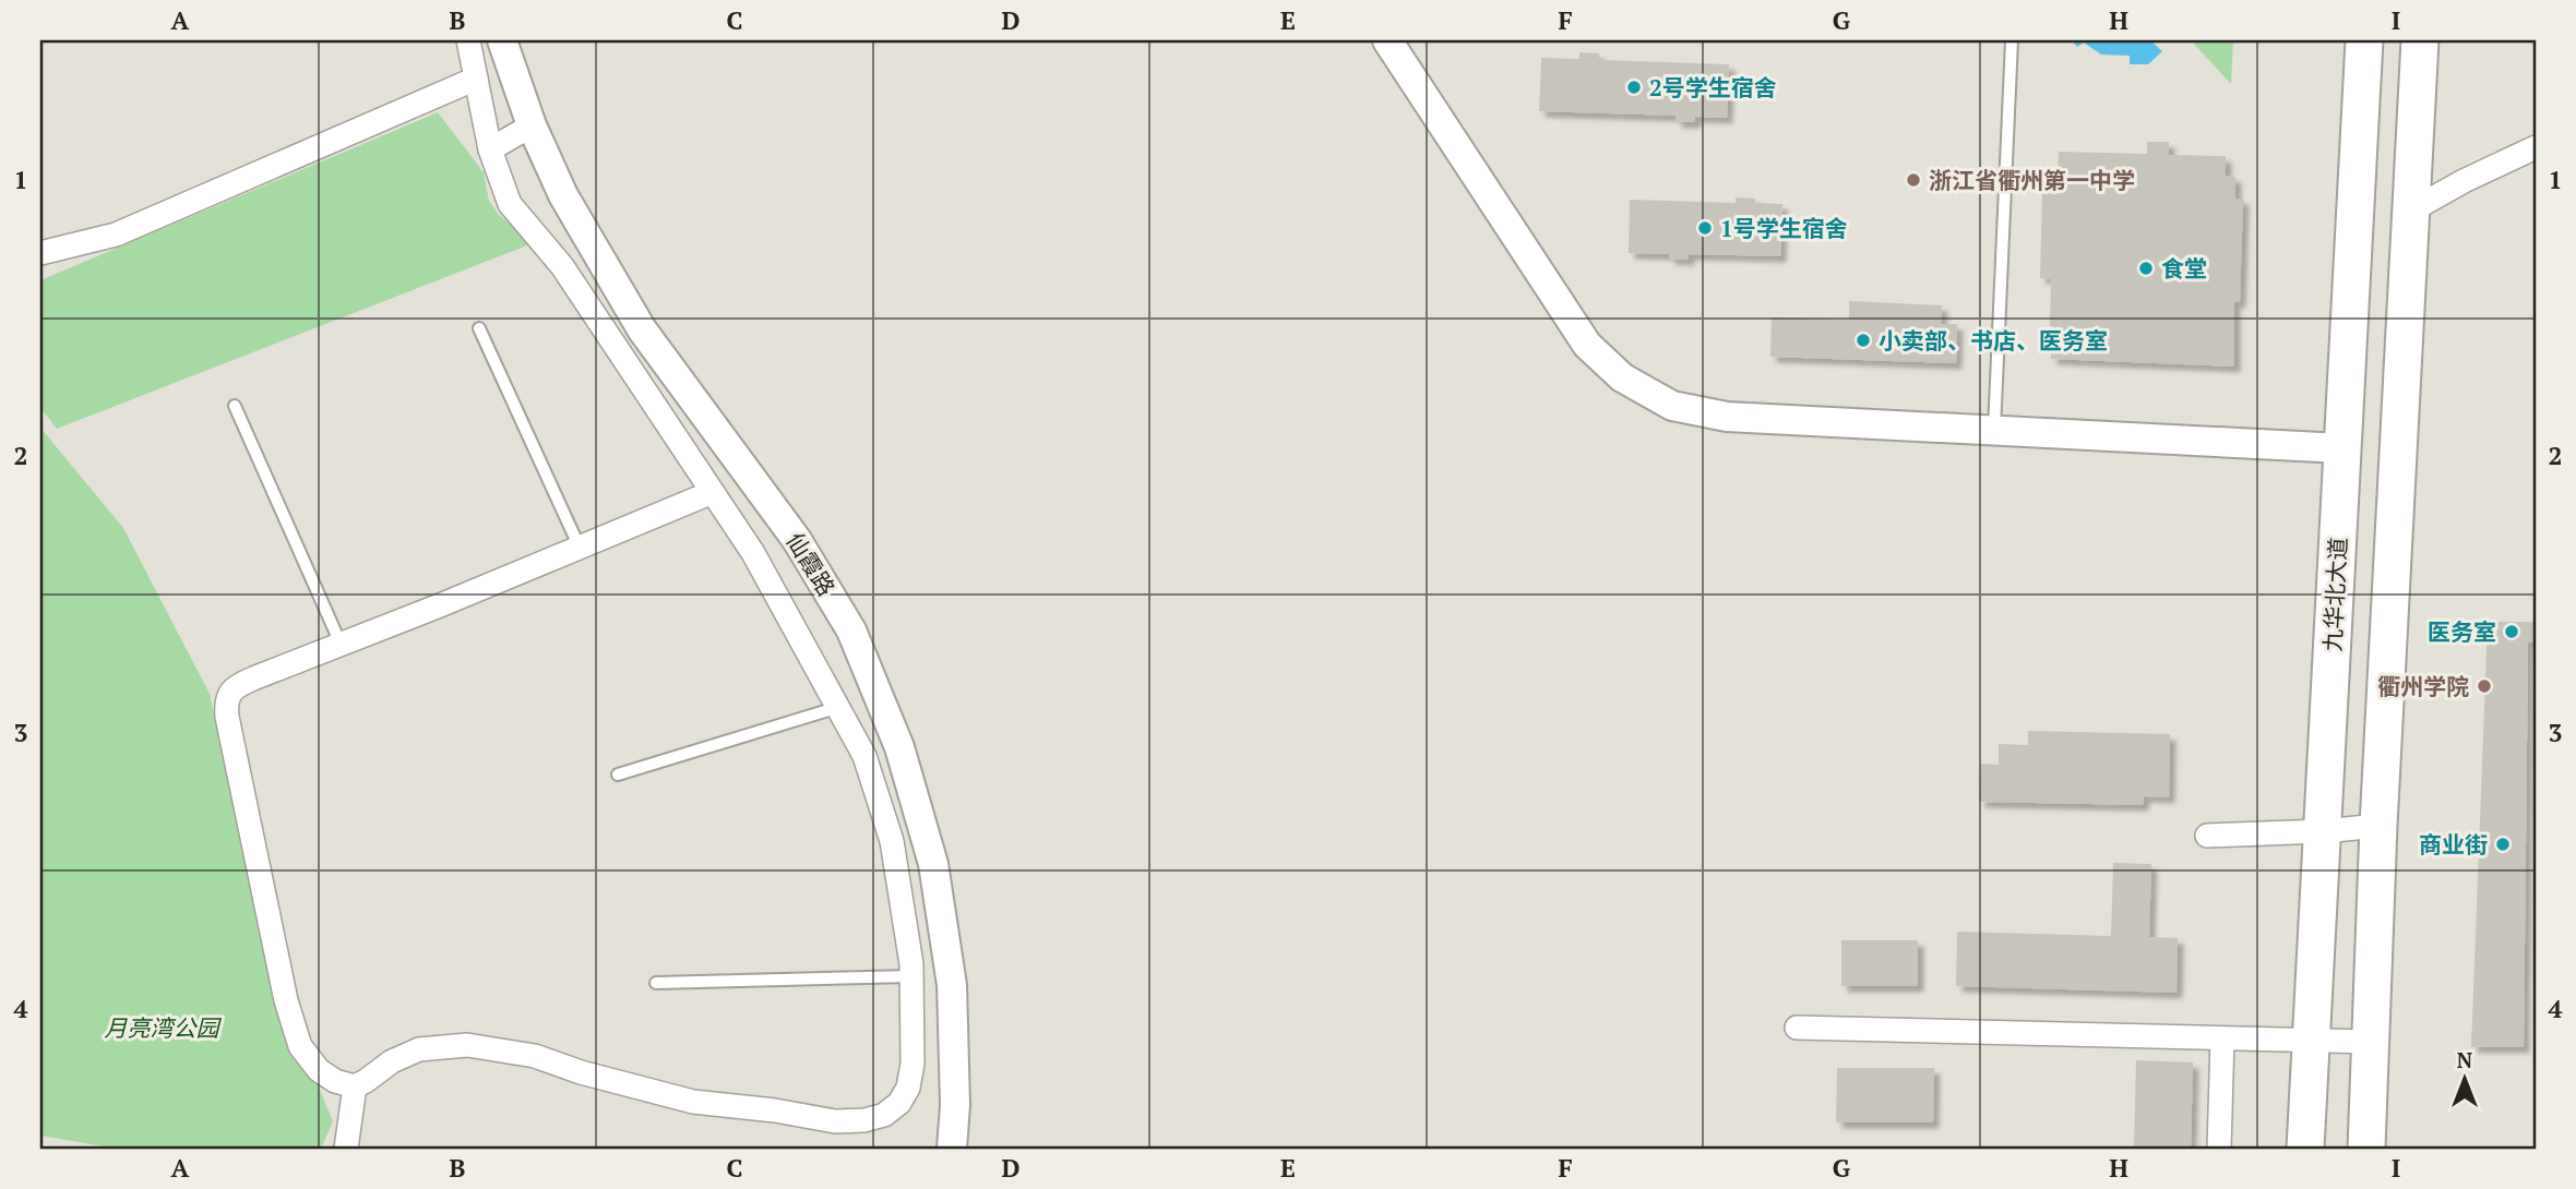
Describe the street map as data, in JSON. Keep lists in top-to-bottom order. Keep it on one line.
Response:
{"streets":{"main road":["九华北大道"],"street":["仙霞路"]},"parks":["月亮湾公园"],"places":["2号学生宿舍","浙江省衢州第一中学","1号学生宿舍","食堂","小卖部、书店、医务室","医务室","衢州学院","商业街"],"north":"top","grid":{"columns":["A","B","C","D","E","F","G","H","I"],"rows":["1","2","3","4"]}}
